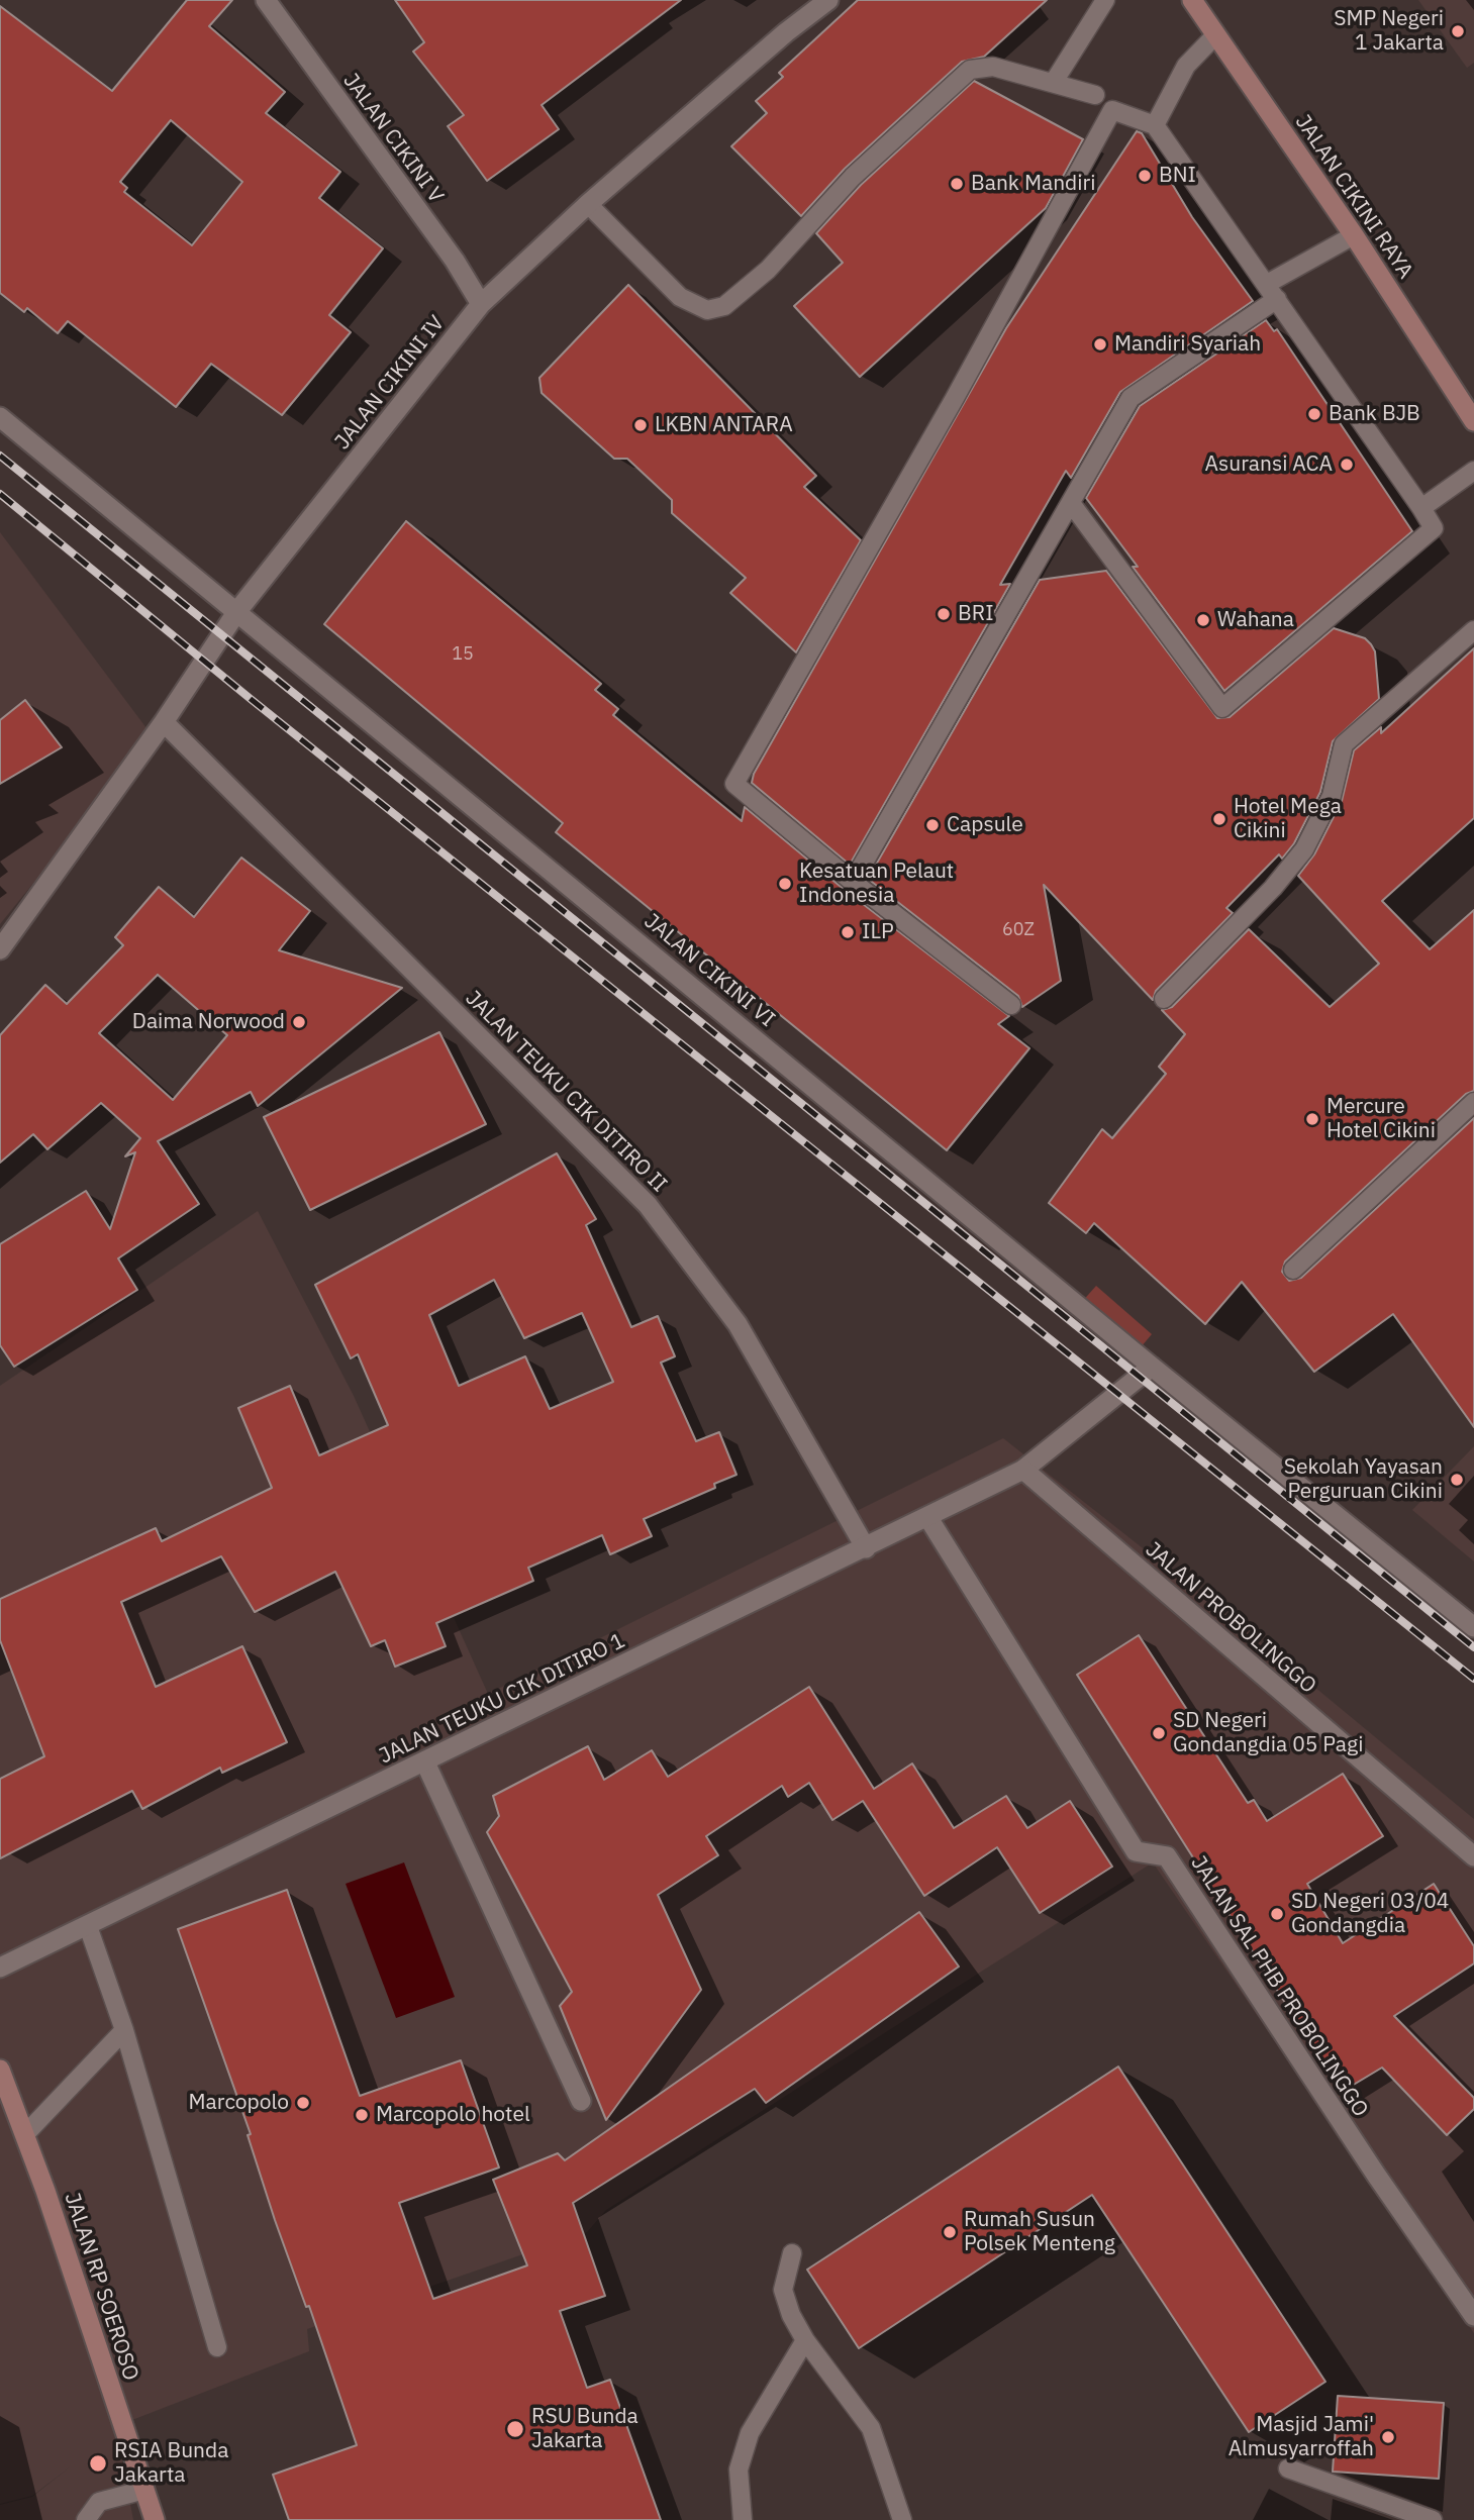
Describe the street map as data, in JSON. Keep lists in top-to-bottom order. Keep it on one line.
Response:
{"streets":{"main road":["JALAN CIKINI RAYA","JALAN RP SOEROSO"],"street":["JALAN CIKINI V","JALAN CIKINI IV","JALAN CIKINI VI","JALAN TEUKU CIK DITIRO II","JALAN PROBOLINGGO","JALAN TEUKU CIK DITIRO 1","JALAN SAL PHB PROBOLINGGO"]},"crossings":[["JALAN CIKINI V","JALAN CIKINI IV"],["JALAN CIKINI IV","JALAN CIKINI VI"],["JALAN TEUKU CIK DITIRO II","JALAN TEUKU CIK DITIRO 1"],["JALAN PROBOLINGGO","JALAN TEUKU CIK DITIRO 1"],["JALAN TEUKU CIK DITIRO 1","JALAN SAL PHB PROBOLINGGO"]],"places":["SMP Negeri 1 Jakarta","BNI","Bank Mandiri","Mandiri Syariah","Bank BJB","LKBN ANTARA","Asuransi ACA","BRI","Wahana","Hotel Mega Cikini","Capsule","Kesatuan Pelaut Indonesia","ILP","Daima Norwood","Mercure Hotel Cikini","Sekolah Yayasan Perguruan Cikini","SD Negeri Gondangdia 05 Pagi","SD Negeri 03/04 Gondangdia","Marcopolo","Marcopolo hotel","Rumah Susun Polsek Menteng","RSU Bunda Jakarta","Masjid Jami' Almusyarroffah","RSIA Bunda Jakarta"],"house_numbers":["15","60Z"]}
